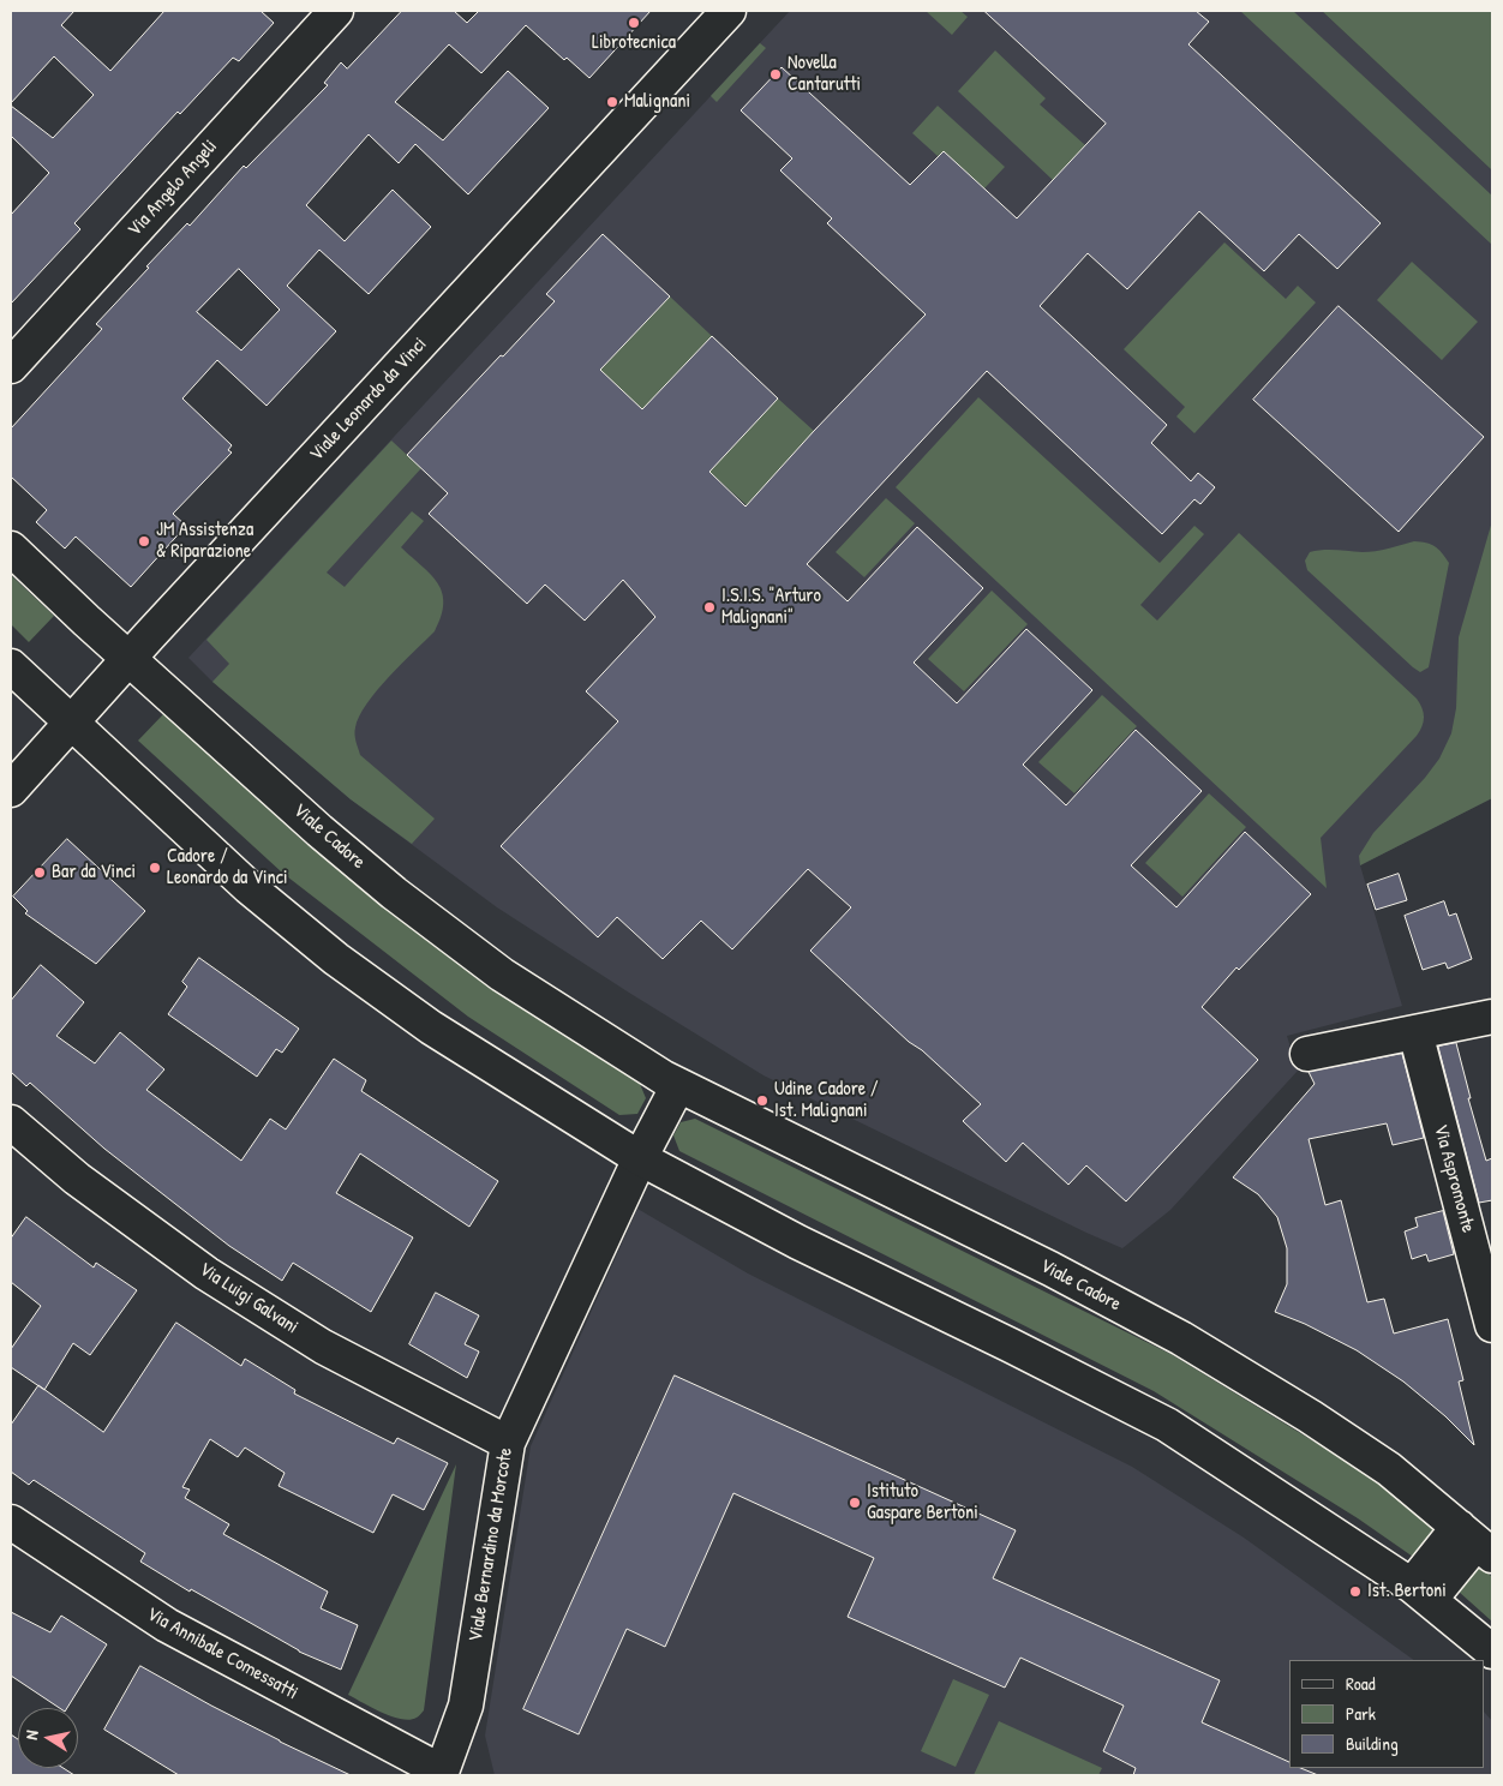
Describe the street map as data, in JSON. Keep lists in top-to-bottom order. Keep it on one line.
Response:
{"streets":{"main road":["Via Angelo Angeli","Viale Leonardo da Vinci","Viale Cadore","Via Aspromonte","Via Luigi Galvani","Viale Bernardino da Morcote","Via Annibale Comessatti"]},"crossings":[["Viale Leonardo da Vinci","Viale Cadore"],["Via Luigi Galvani","Viale Bernardino da Morcote"],["Viale Bernardino da Morcote","Via Annibale Comessatti"]],"places":["Librotecnica","Novella Cantarutti","Malignani","JM Assistenza & Riparazione","I.S.I.S. \"Arturo Malignani\"","Cadore / Leonardo da Vinci","Bar da Vinci","Udine Cadore / Ist. Malignani","Istituto Gaspare Bertoni","Ist. Bertoni"],"legend":["Road","Park","Building"],"north":"left"}
